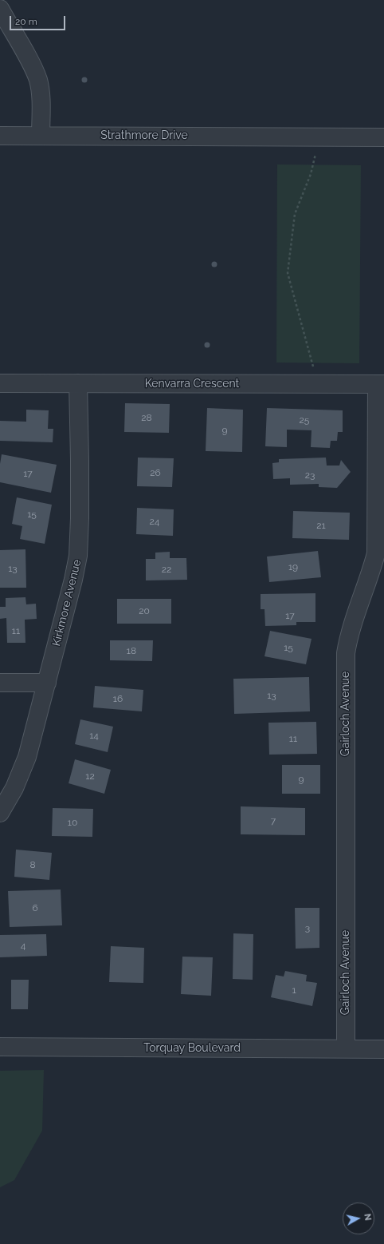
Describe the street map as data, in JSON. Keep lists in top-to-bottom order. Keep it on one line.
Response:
{"streets":{"street":["Strathmore Drive","Kenvarra Crescent","Kirkmore Avenue","Gairloch Avenue","Torquay Boulevard"]},"crossings":[["Kenvarra Crescent","Kirkmore Avenue"],["Kenvarra Crescent","Gairloch Avenue"],["Gairloch Avenue","Torquay Boulevard"]],"house_numbers":["28","25","9","26","17","23","15","24","21","19","13","22","20","17","11","15","18","13","16","14","11","12","9","7","10","8","6","3","4","1"],"scale_bar":"20 m","north":"right"}
